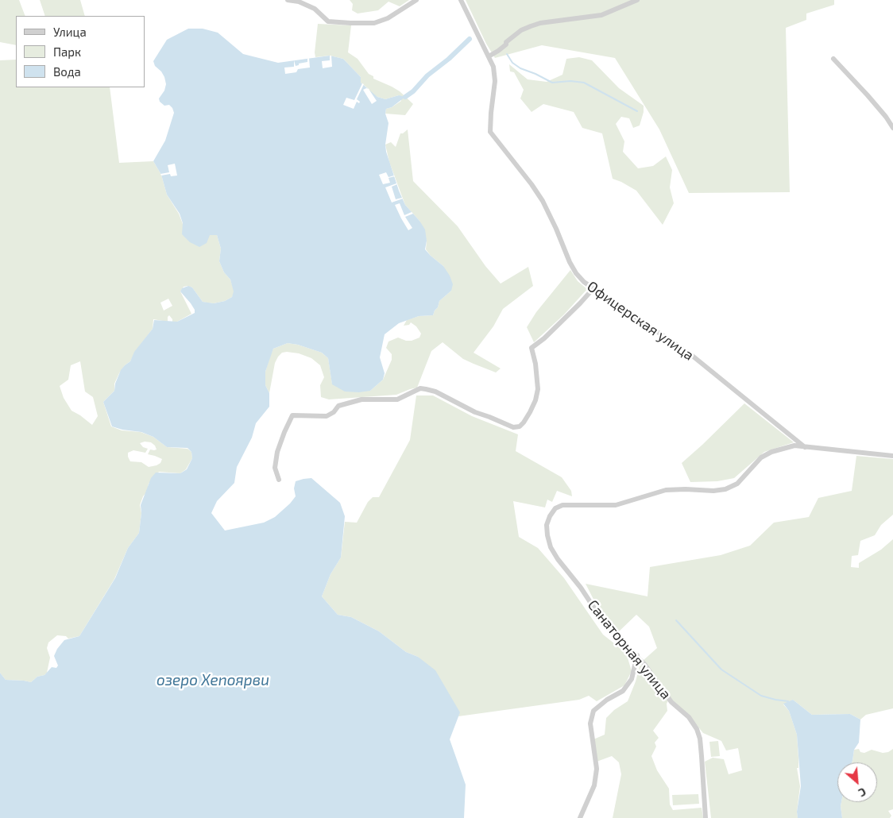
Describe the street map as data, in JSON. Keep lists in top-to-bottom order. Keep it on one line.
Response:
{"streets":{"street":["Офицерская улица","Санаторная улица"]},"crossings":[["Офицерская улица","Санаторная улица"]],"water":["озеро Хепоярви"],"legend":["Улица","Парк","Вода"],"north":"bottom right"}
